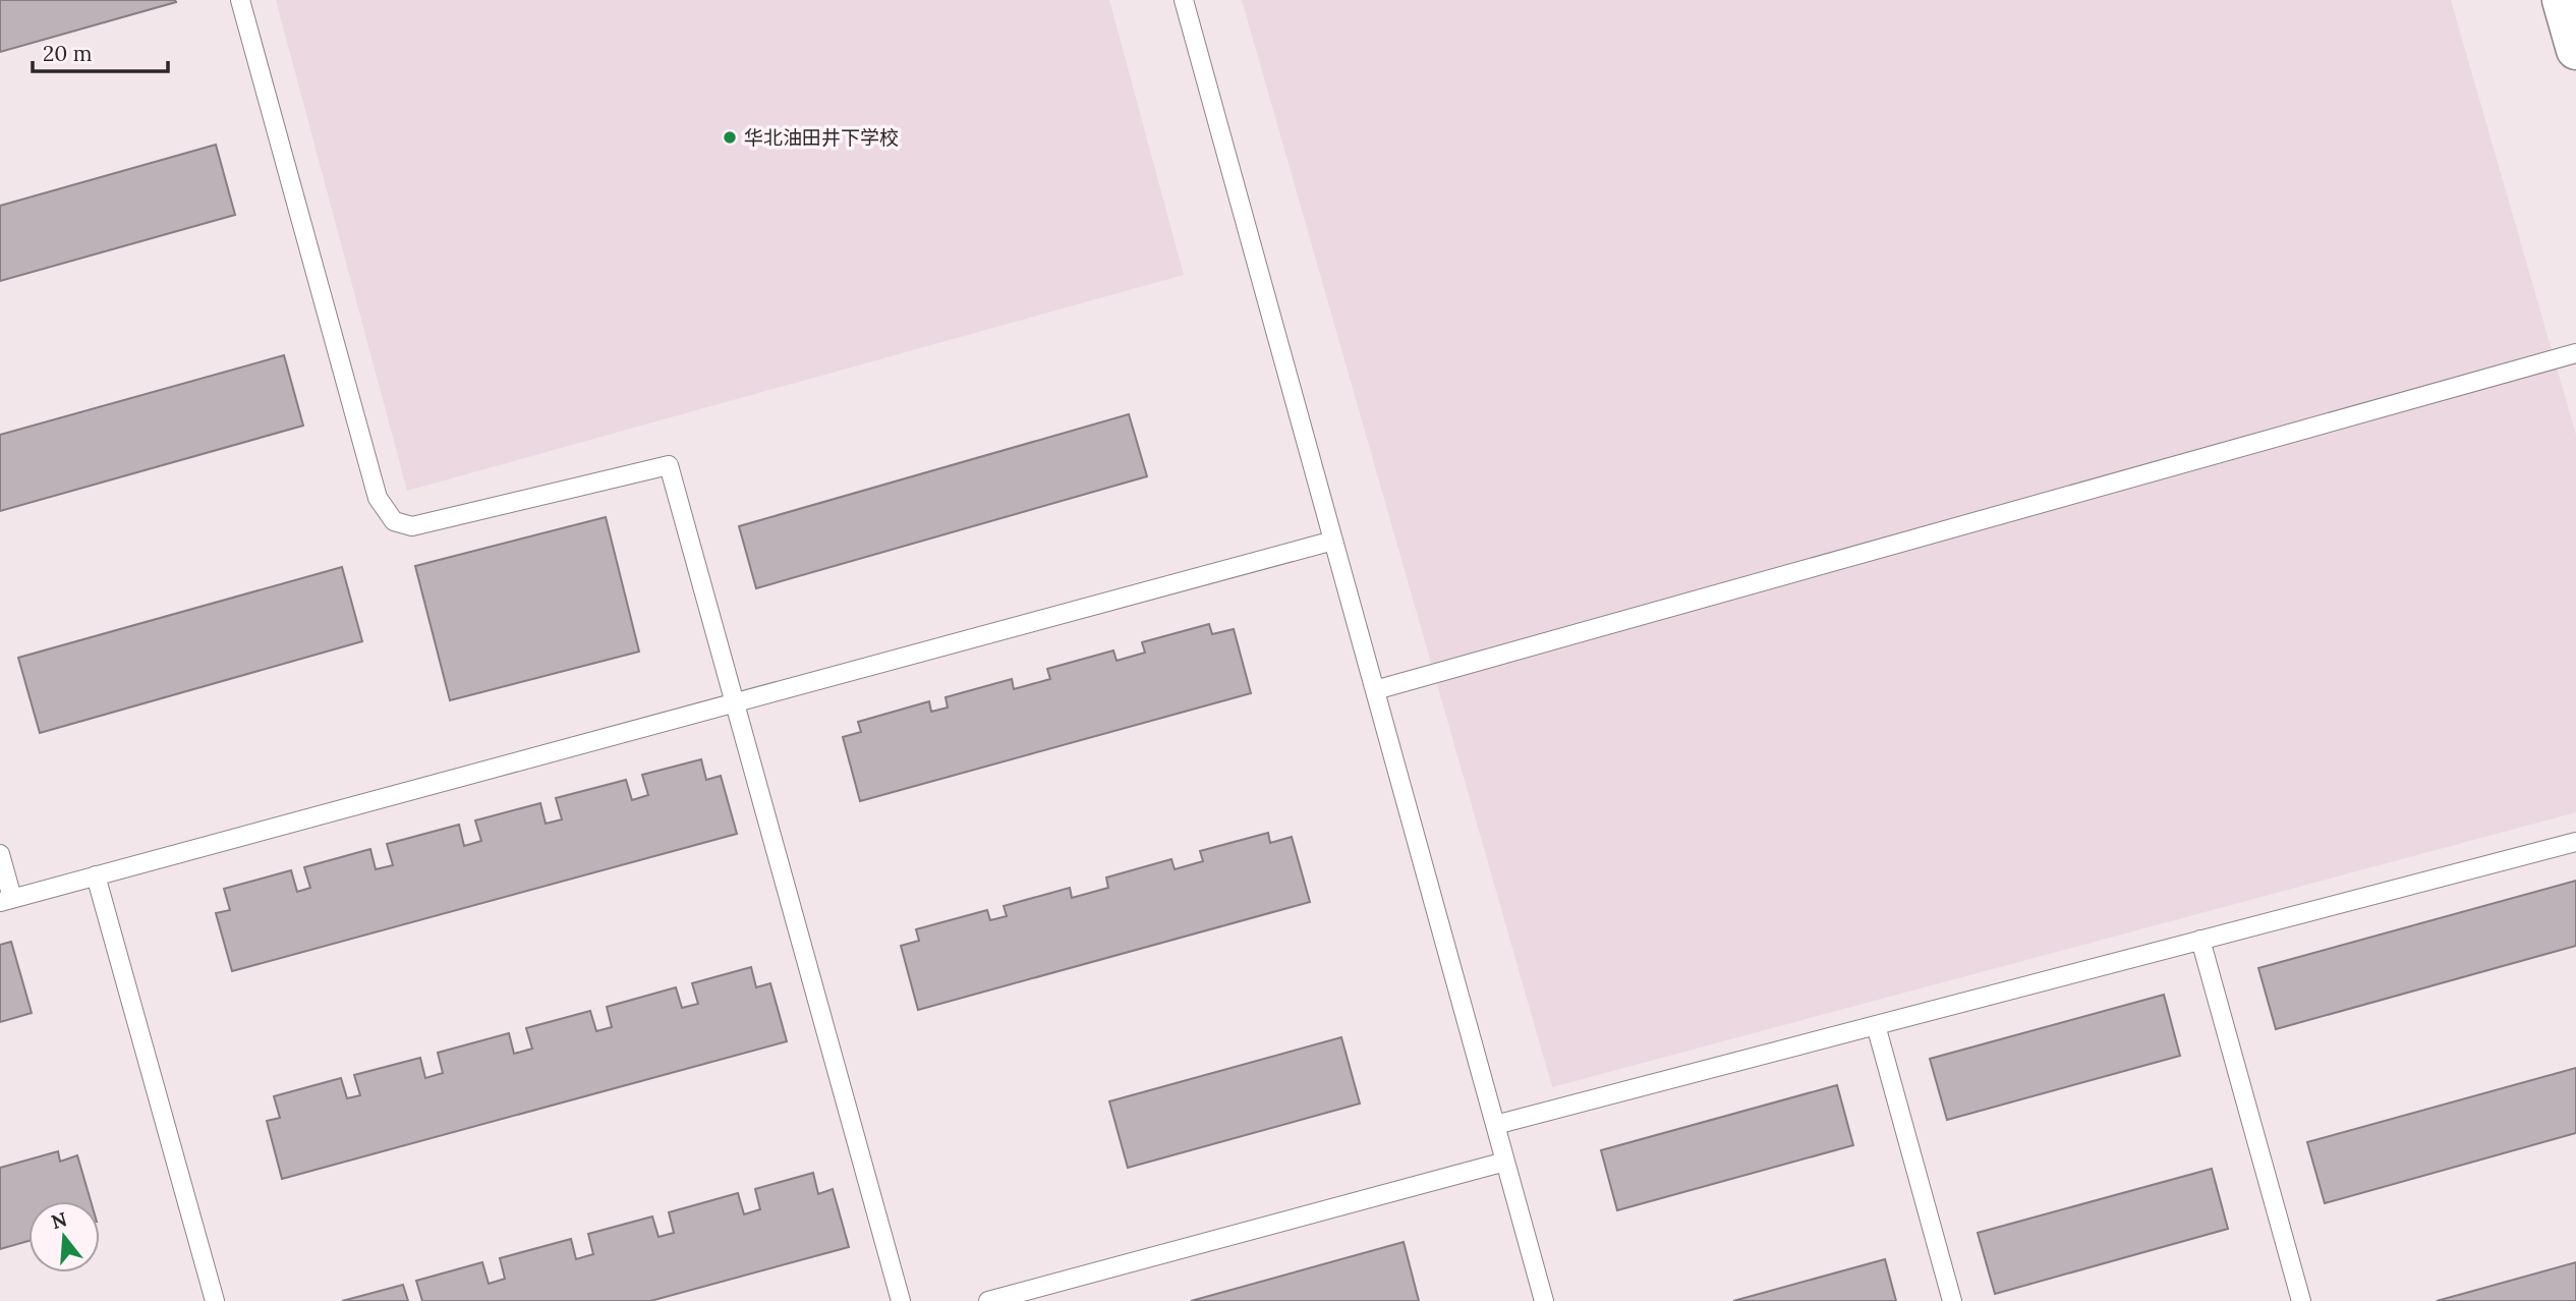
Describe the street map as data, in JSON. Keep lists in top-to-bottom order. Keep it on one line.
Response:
{"places":["华北油田井下学校"],"scale_bar":"20 m","north":"top"}
